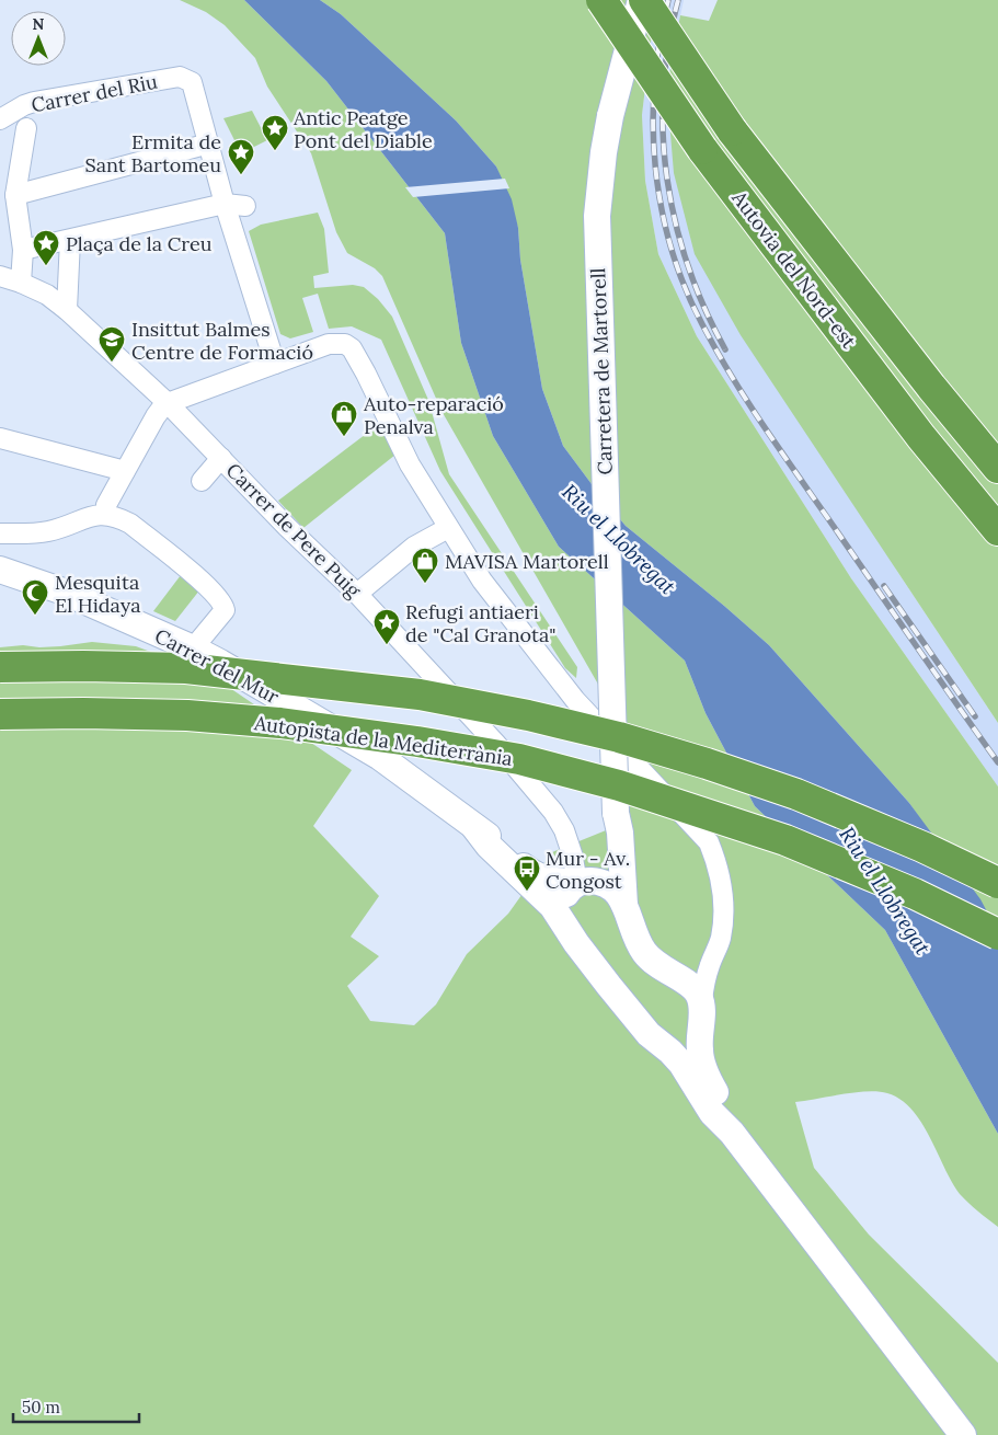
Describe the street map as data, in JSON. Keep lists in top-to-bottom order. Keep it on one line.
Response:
{"streets":{"highway":["Autovia del Nord-est","Autopista de la Mediterrània"],"main road":["Carretera de Martorell","Carrer del Mur"],"street":["Carrer del Riu","Carrer de Pere Puig"]},"crossings":[["Autovia del Nord-est","Carretera de Martorell"],["Carrer de Pere Puig","Carrer del Mur"]],"water":["Riu el Llobregat"],"places":{"place":["Antic Peatge Pont del Diable","Ermita de Sant Bartomeu","Plaça de la Creu","Refugi antiaeri de \"Cal Granota\""],"school or university":["Insittut Balmes Centre de Formació"],"shop":["Auto-reparació Penalva","MAVISA Martorell"],"mosque":["Mesquita El Hidaya"],"bus stop":["Mur - Av. Congost"]},"scale_bar":"50 m","north":"top"}
